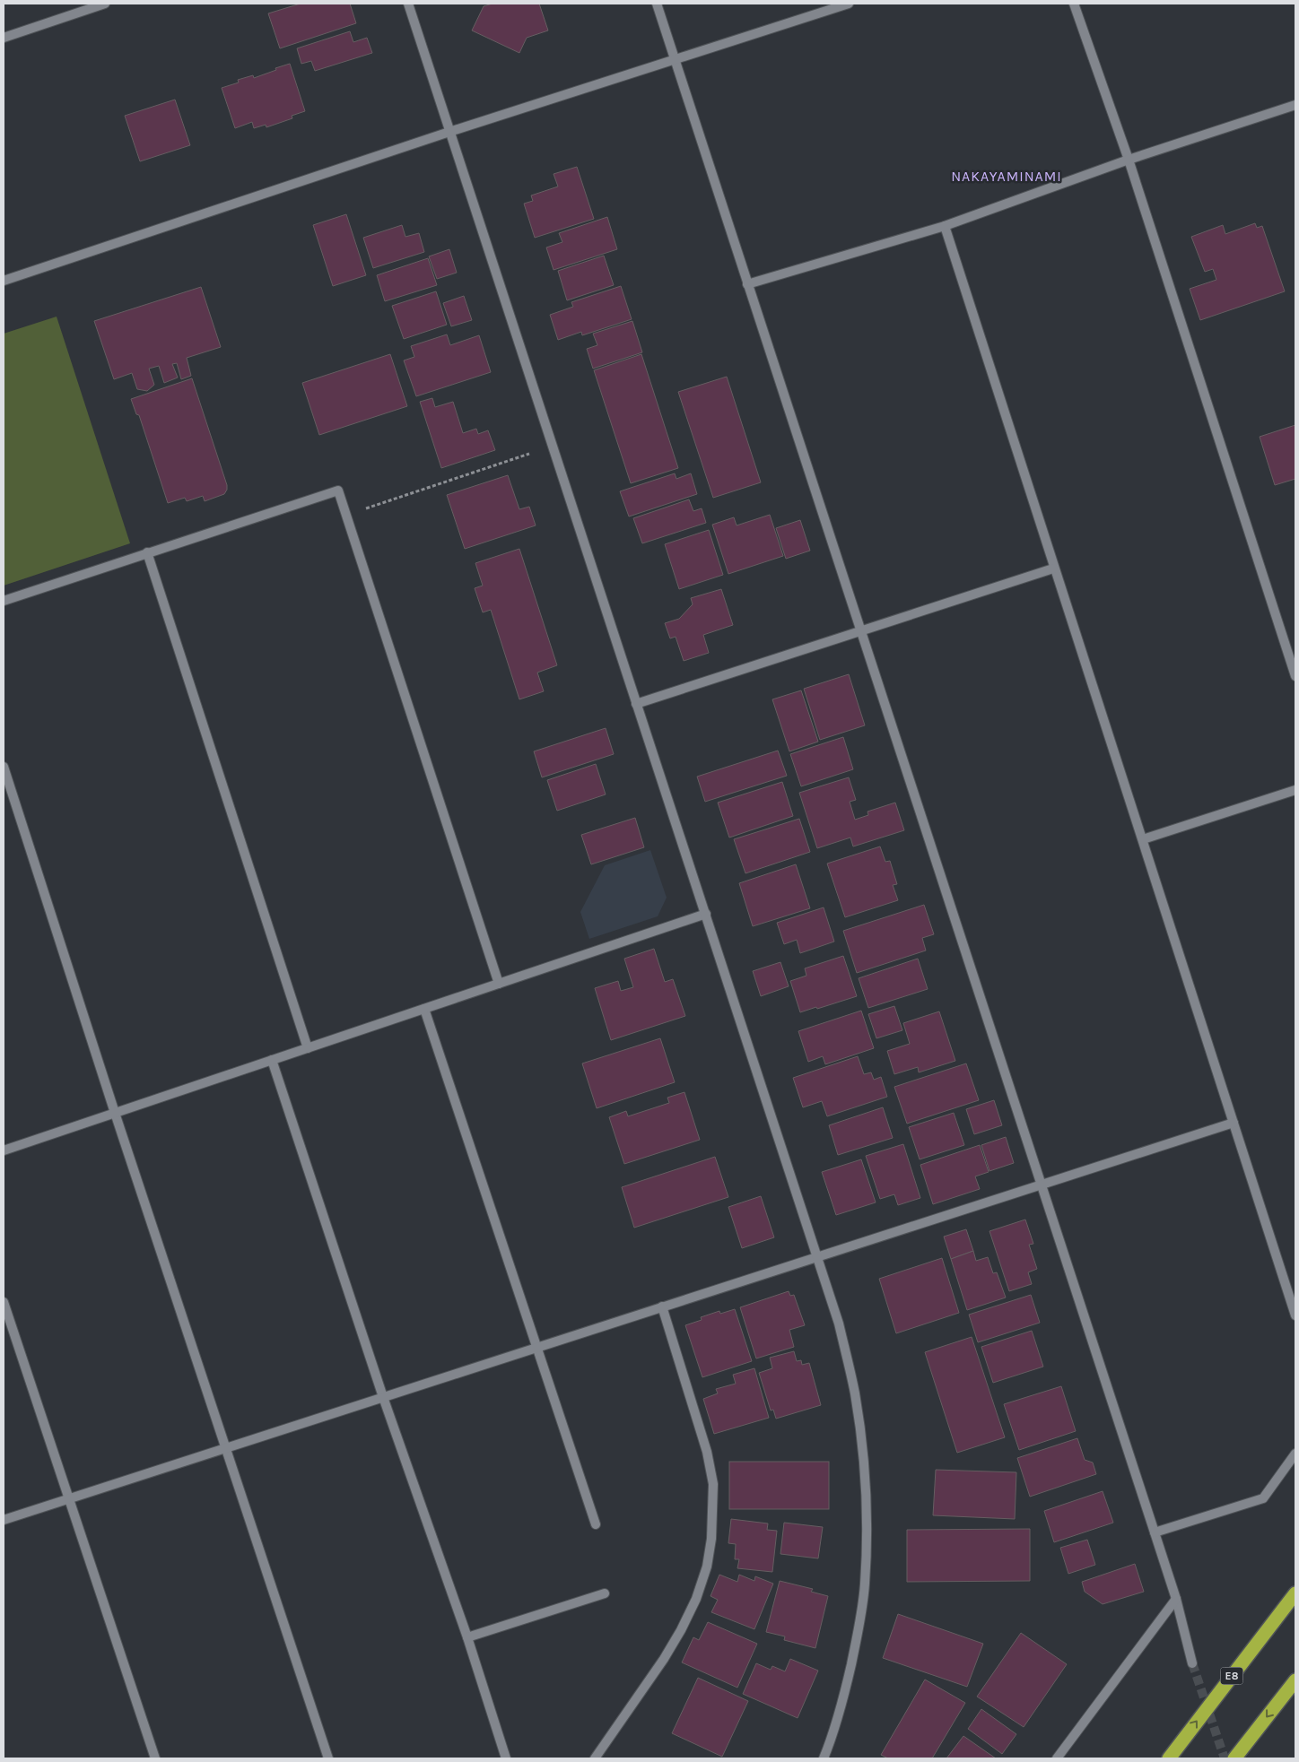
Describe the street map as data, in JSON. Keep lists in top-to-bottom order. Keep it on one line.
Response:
{"streets":{"highway":["E8"]},"districts":["NAKAYAMINAMI"]}
